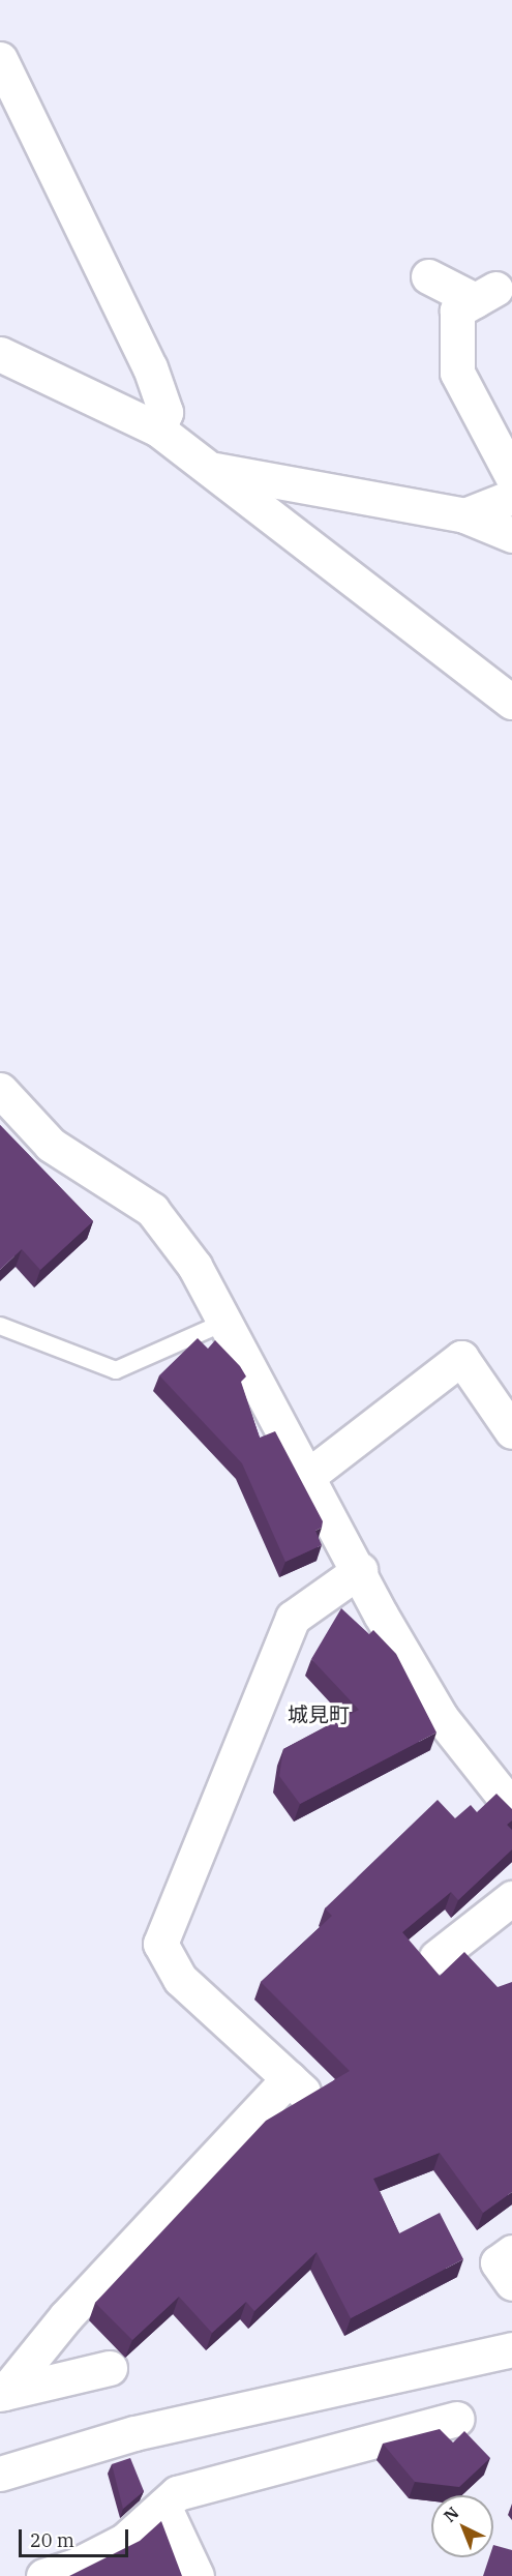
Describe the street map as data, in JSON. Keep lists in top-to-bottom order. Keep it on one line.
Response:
{"districts":["城見町"],"scale_bar":"20 m","north":"top left"}
